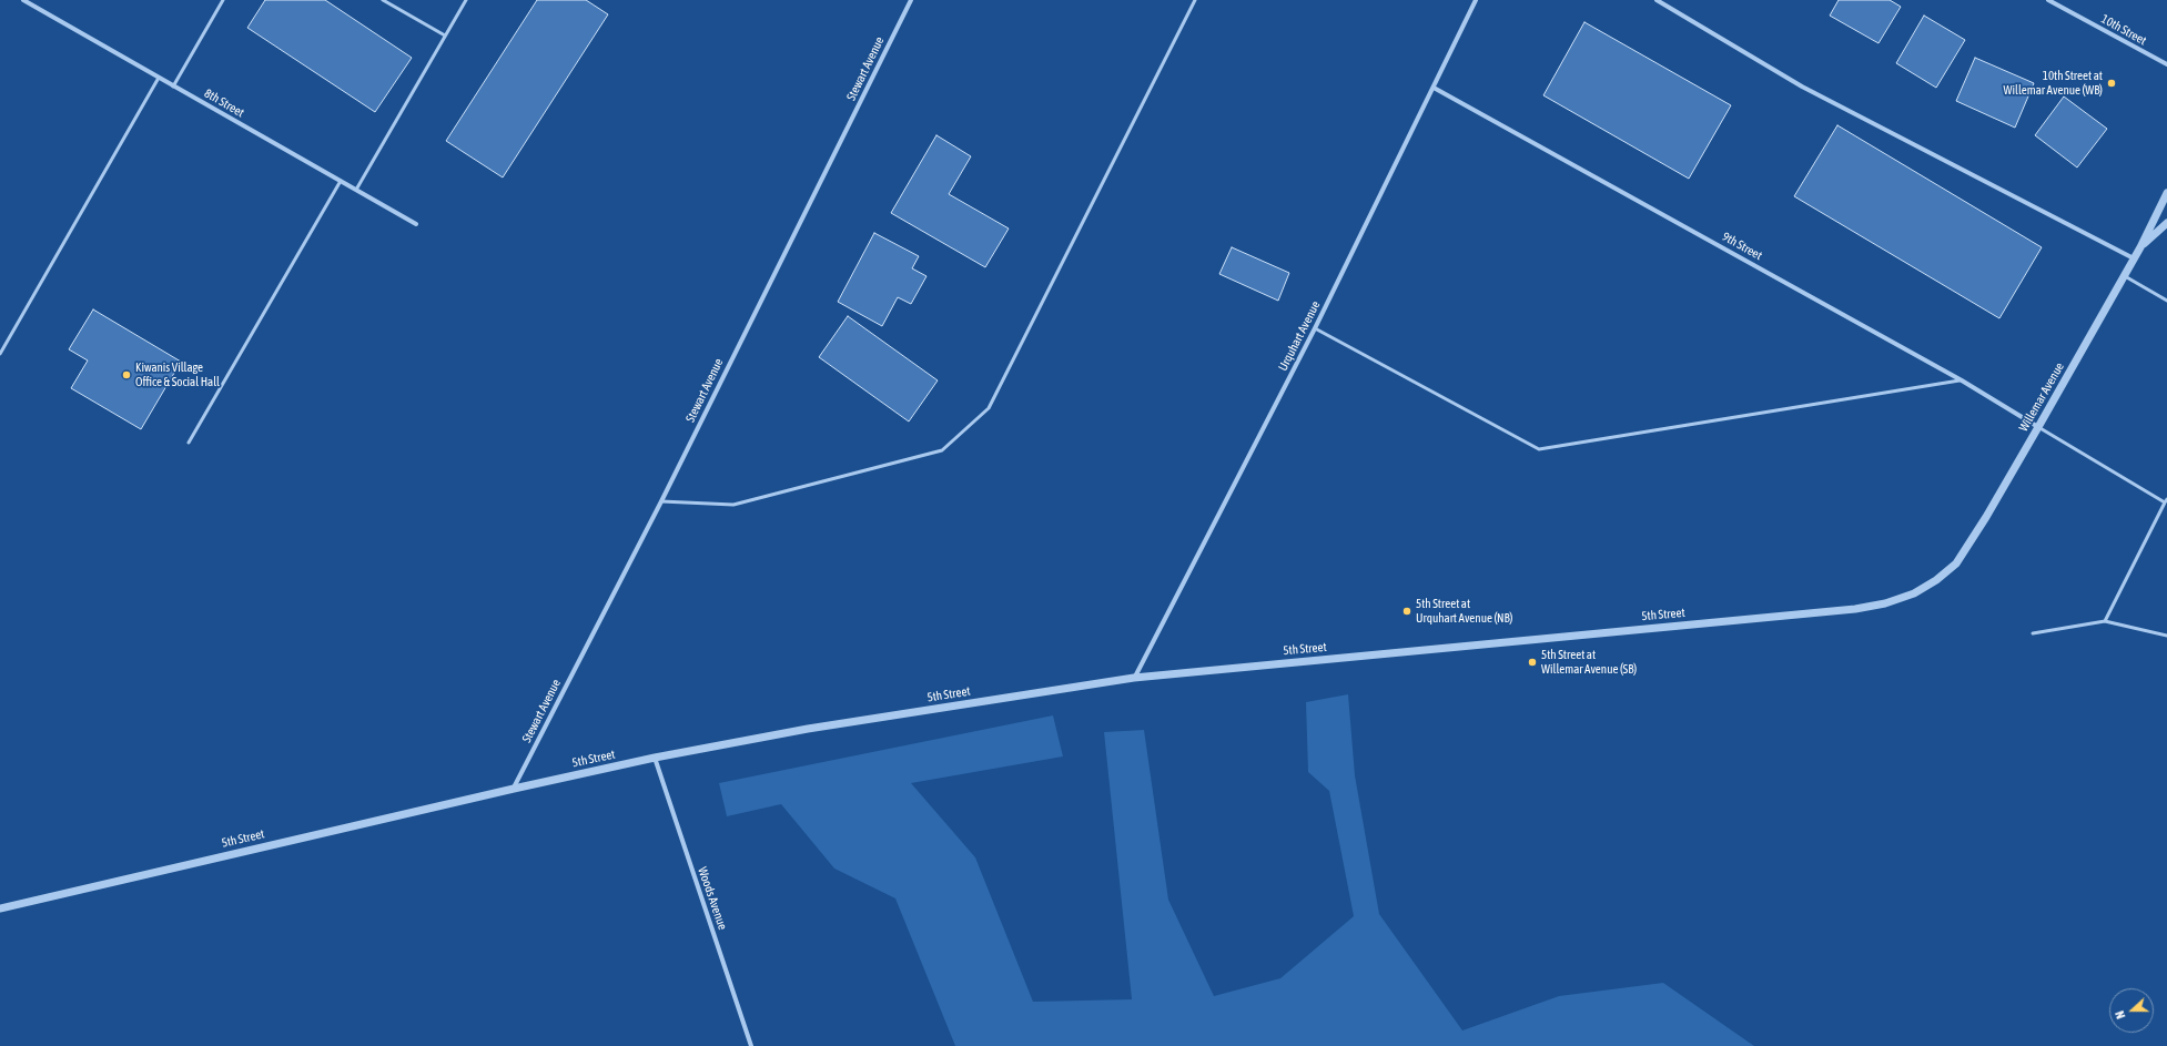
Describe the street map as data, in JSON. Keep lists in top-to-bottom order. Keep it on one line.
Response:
{"streets":{"street":["10th Street","Stewart Avenue","8th Street","9th Street","Urquhart Avenue","Willemar Avenue","5th Street","Woods Avenue"]},"crossings":[["Stewart Avenue","5th Street"],["9th Street","Urquhart Avenue"],["9th Street","Willemar Avenue"],["Urquhart Avenue","5th Street"],["Willemar Avenue","5th Street"],["5th Street","Woods Avenue"]],"places":["10th Street at Willemar Avenue (WB)","Kiwanis Village Office & Social Hall","5th Street at Urquhart Avenue (NB)","5th Street at Willemar Avenue (SB)"],"north":"left"}
